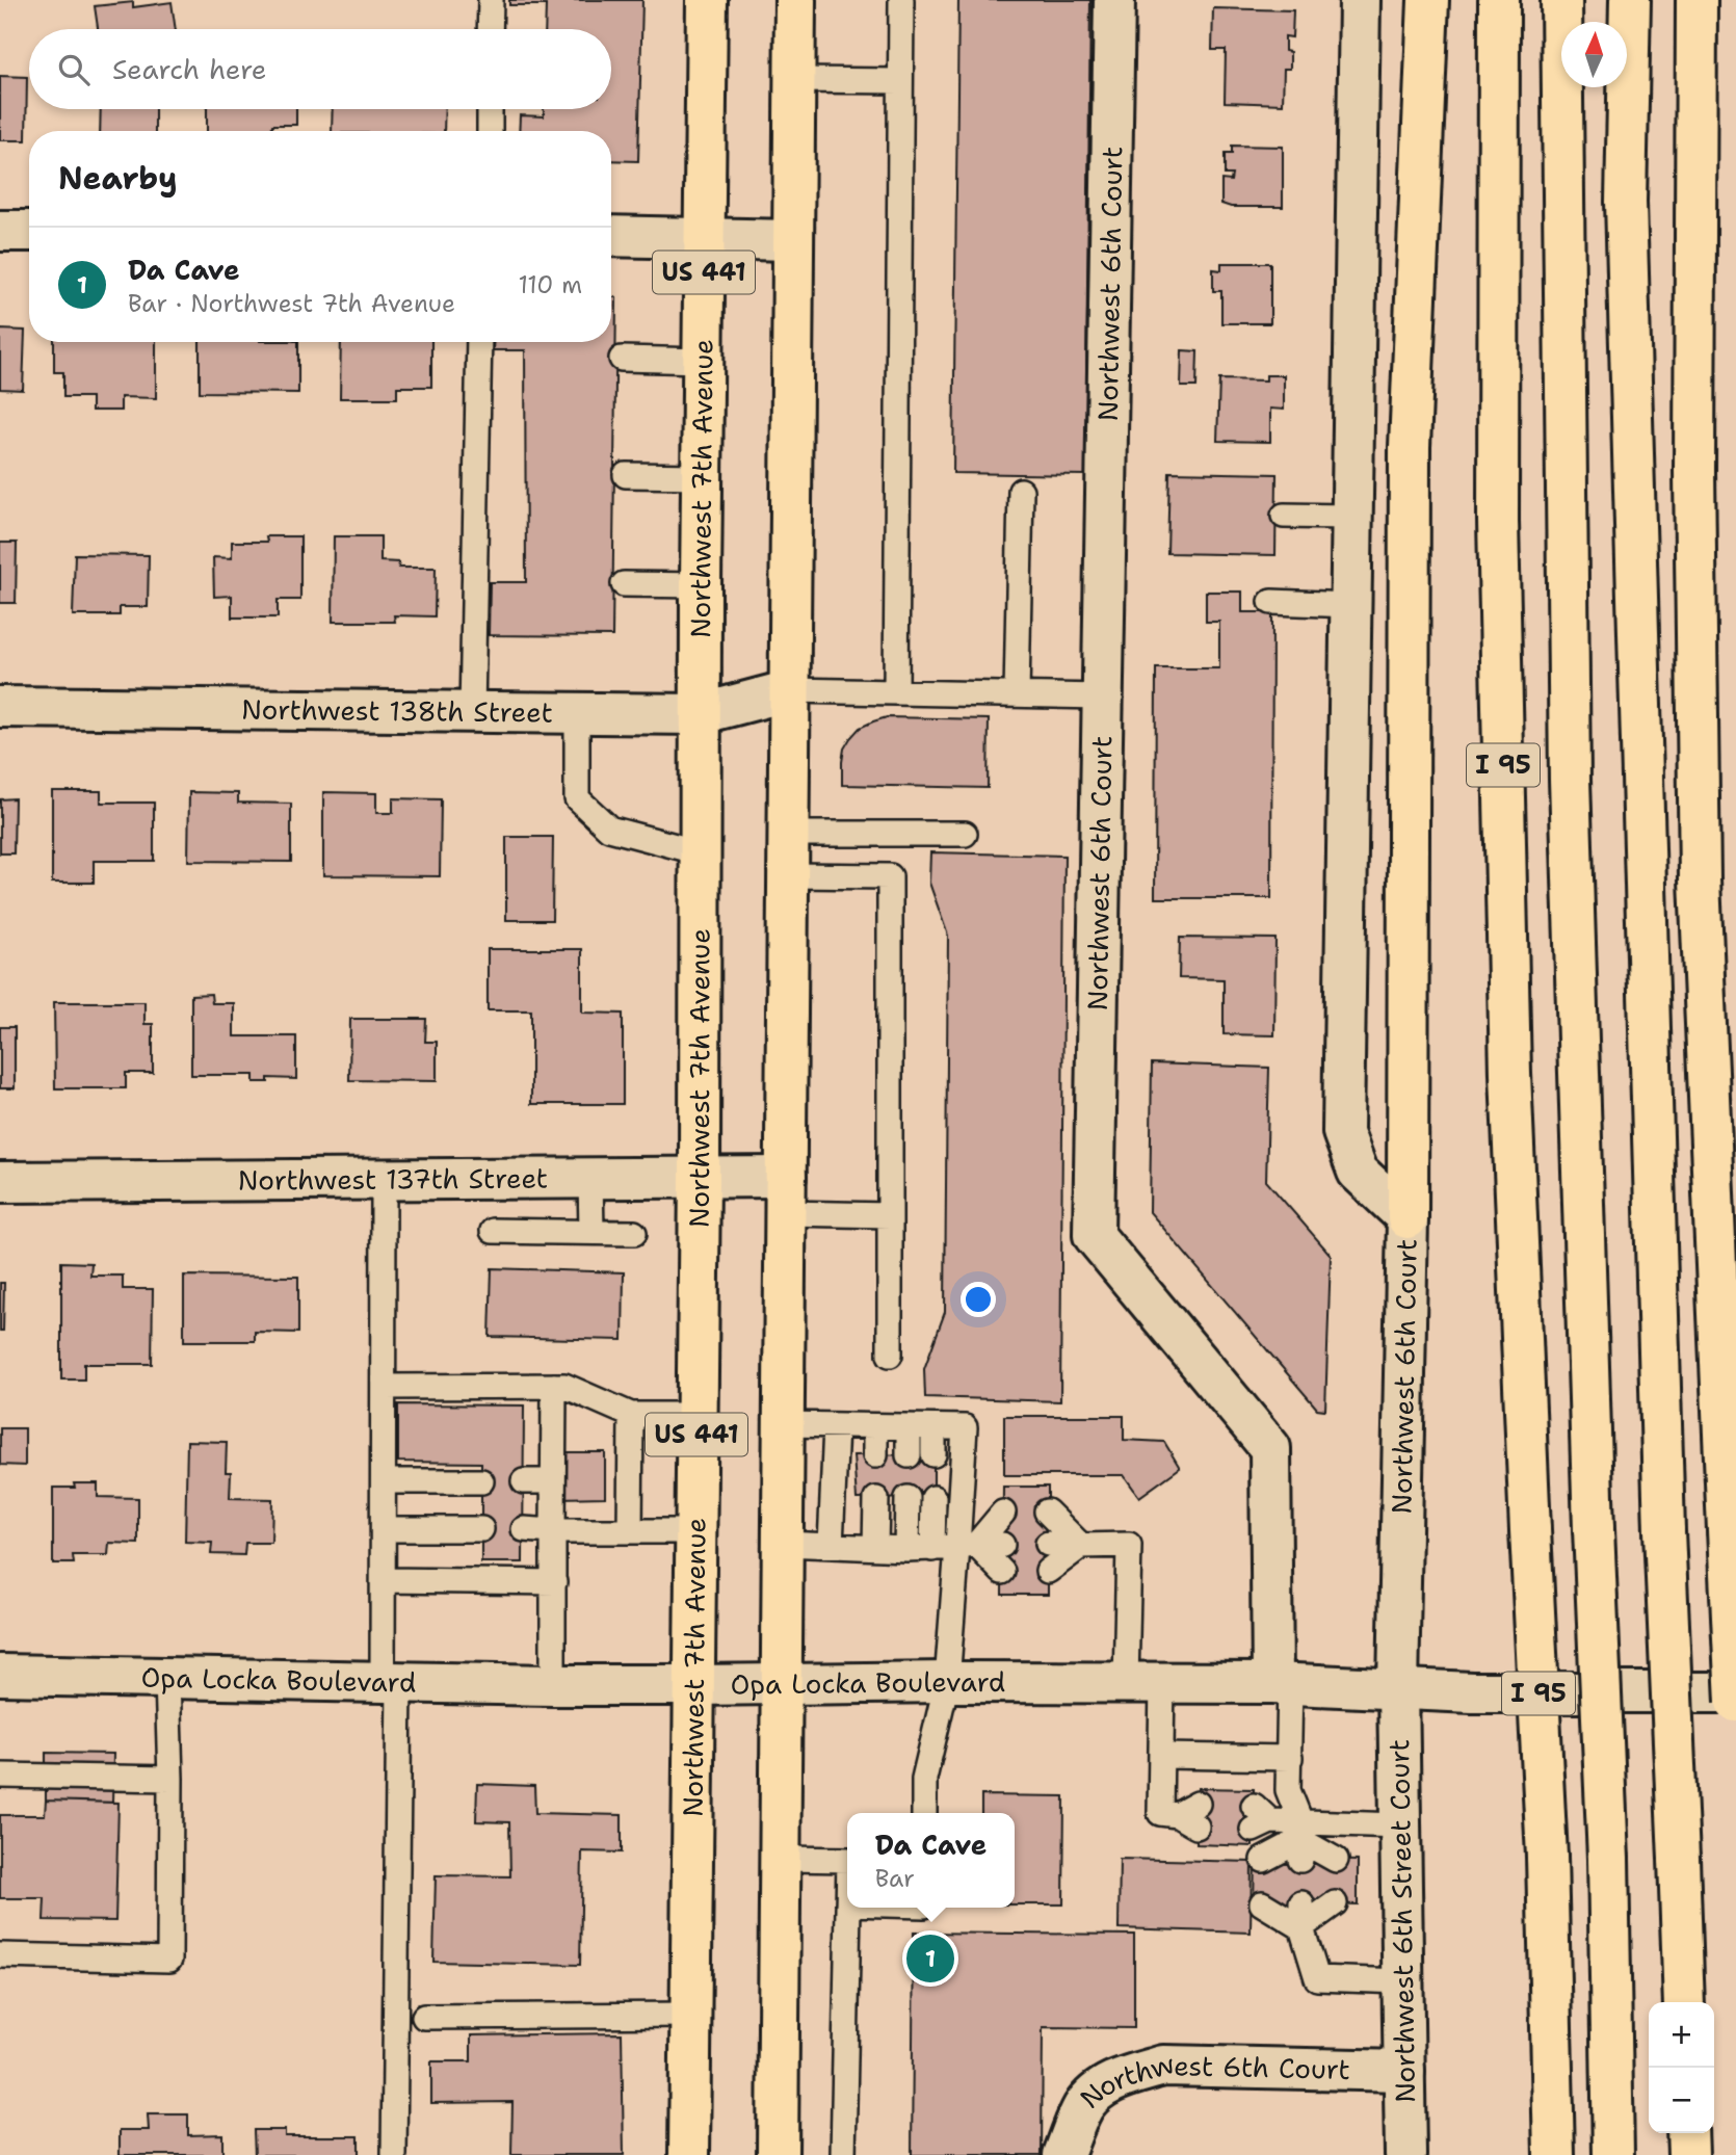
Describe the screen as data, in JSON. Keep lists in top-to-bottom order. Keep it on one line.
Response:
{"streets":{"main road":["US 441","Northwest 7th Avenue","I 95"],"street":["Northwest 6th Court","Northwest 138th Street","Northwest 137th Street","Opa Locka Boulevard","Northwest 6th Street Court"]},"crossings":[["US 441","Northwest 138th Street"],["US 441","Northwest 137th Street"],["US 441","Opa Locka Boulevard"],["Northwest 6th Court","Opa Locka Boulevard"],["Northwest 6th Court","Northwest 6th Street Court"],["Northwest 7th Avenue","Northwest 138th Street"],["Northwest 7th Avenue","Northwest 137th Street"],["Northwest 7th Avenue","Opa Locka Boulevard"],["Opa Locka Boulevard","Northwest 6th Street Court"]],"north":"top","page":{"search":"Search here","heading":"Nearby","list":[{"mark":"1","name":"Da Cave","note":"Bar · Northwest 7th Avenue","value":"110 m"}],"popup":["Da Cave","Bar"],"pins":"1","map_buttons":["+","−"]}}
